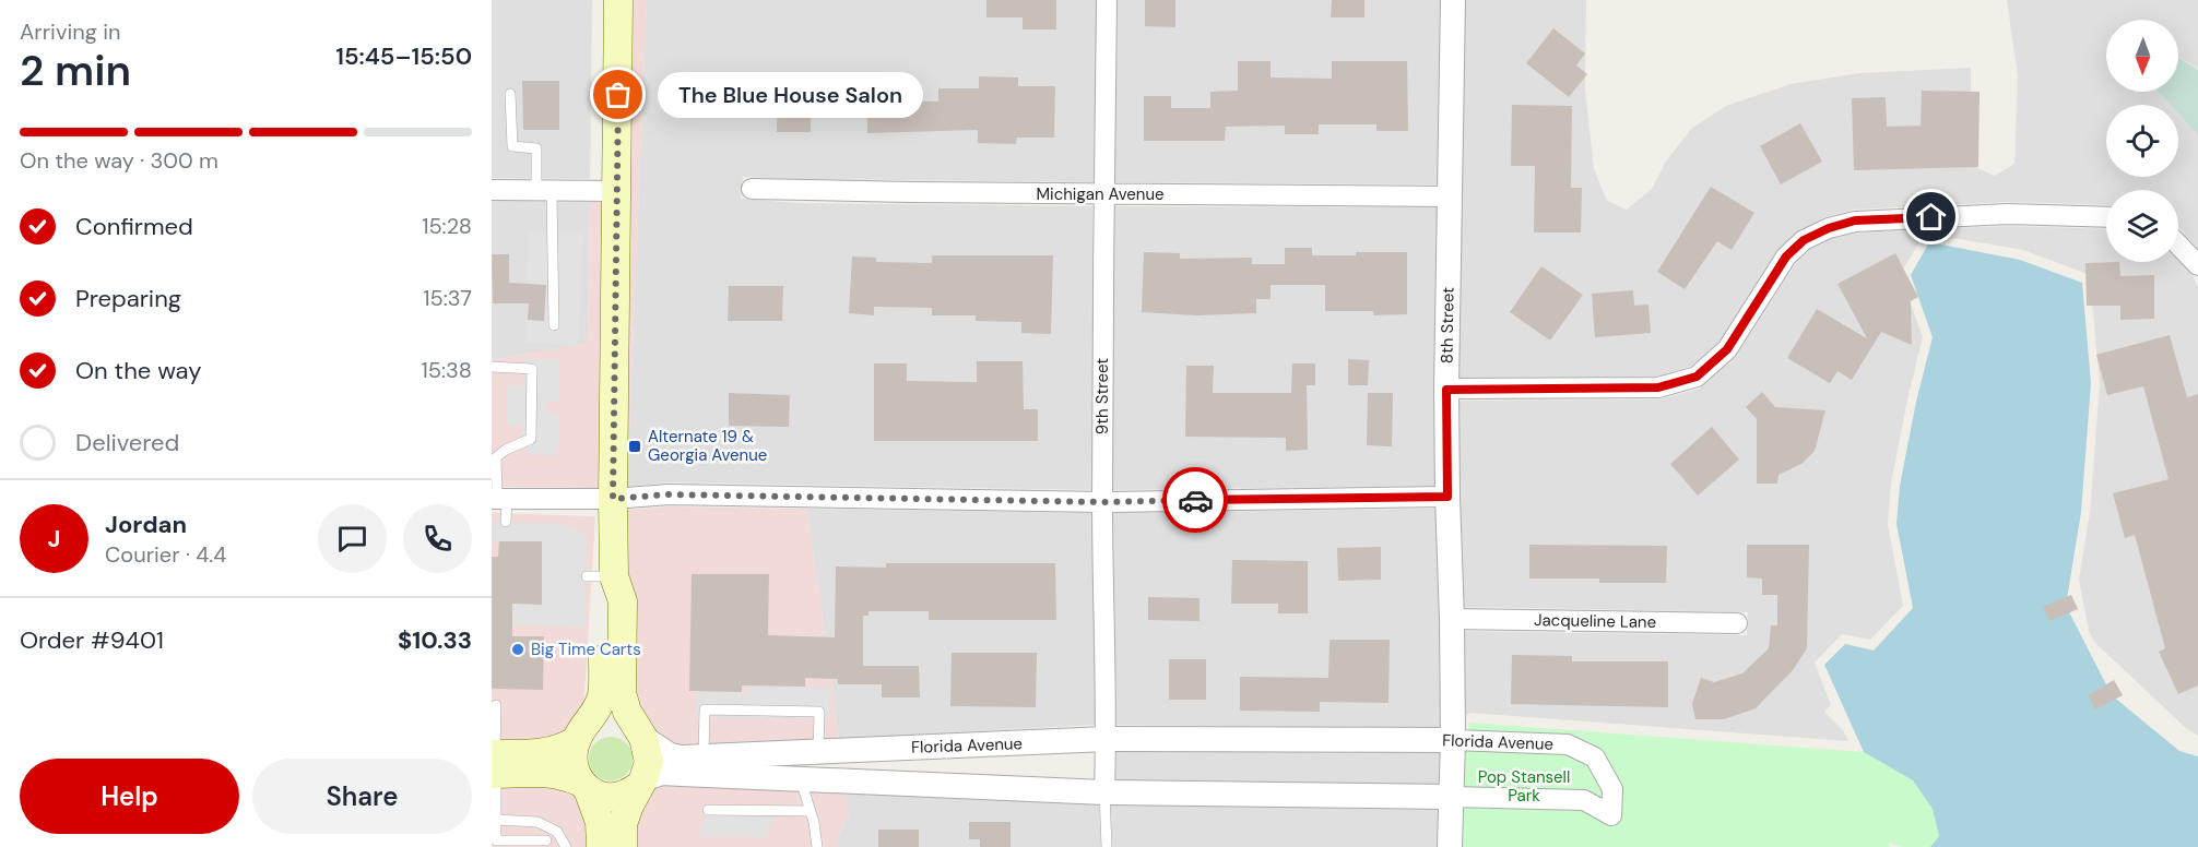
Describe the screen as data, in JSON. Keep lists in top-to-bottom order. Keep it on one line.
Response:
{"streets":{"street":["Michigan Avenue","8th Street","9th Street","Jacqueline Lane","Florida Avenue"]},"crossings":[["Michigan Avenue","8th Street"],["Michigan Avenue","9th Street"],["8th Street","Jacqueline Lane"],["8th Street","Florida Avenue"],["9th Street","Florida Avenue"]],"parks":["Pop Stansell Park"],"places":{"other":["The Blue House Salon","Big Time Carts"],"transit":["Alternate 19 & Georgia Avenue"]},"north":"bottom","page":{"heading":["2 min","Arriving in","15:45–15:50"],"panel":["Jordan","Courier · 4.4","Order #9401","$10.33"],"bubble":"The Blue House Salon","bar":"On the way · 300 m","list":[["Confirmed","15:28"],["Preparing","15:37"],["On the way","15:38"],"Delivered"],"round":"J","buttons":["Help","Share"]}}
